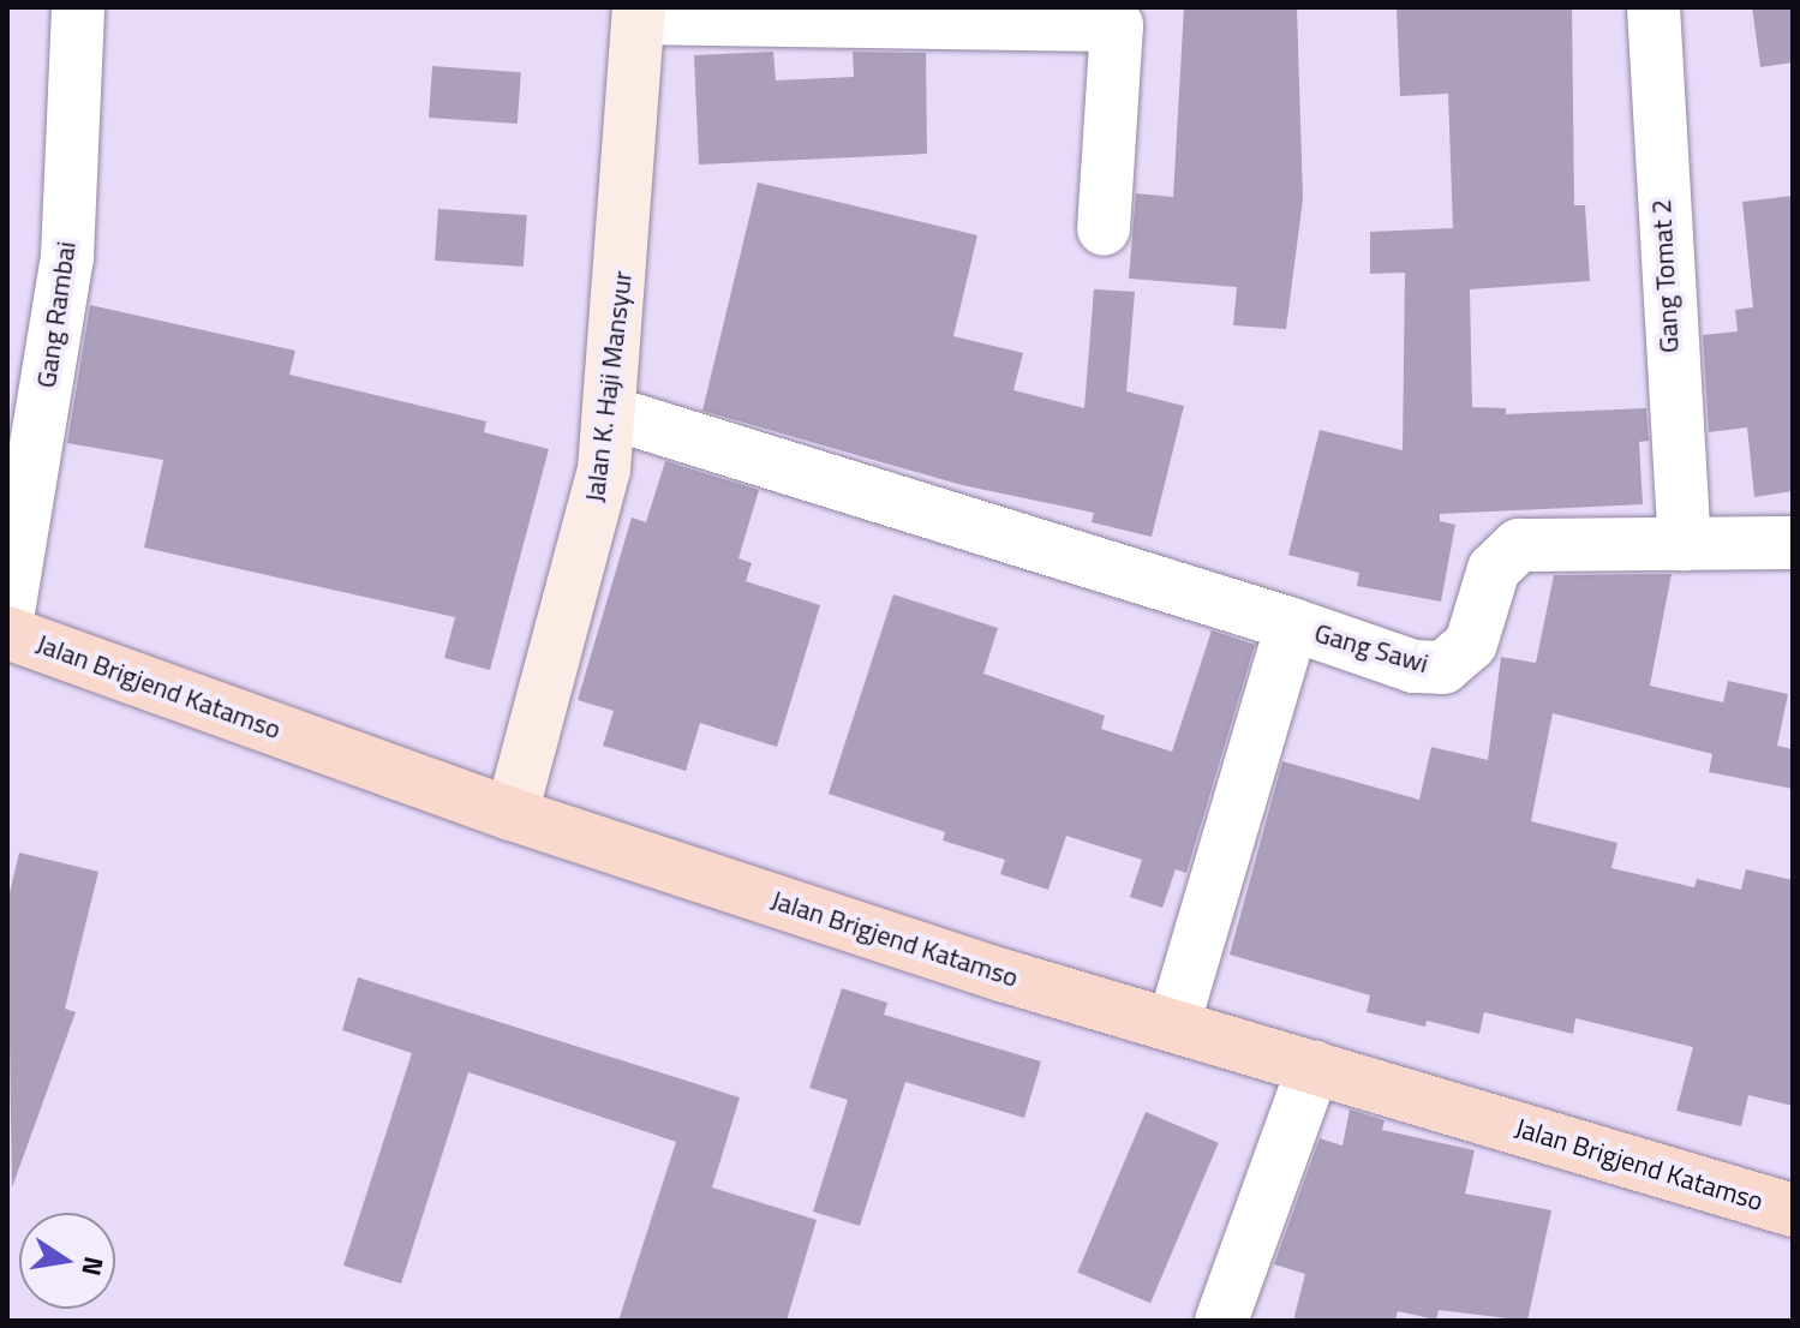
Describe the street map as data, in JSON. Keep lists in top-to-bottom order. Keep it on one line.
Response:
{"streets":{"main road":["Jalan Brigjend Katamso"],"street":["Gang Tomat 2","Gang Rambai","Jalan K. Haji Mansyur","Gang Sawi"]},"crossings":[["Gang Tomat 2","Gang Sawi"],["Jalan K. Haji Mansyur","Jalan Brigjend Katamso"],["Gang Sawi","Jalan Brigjend Katamso"]],"north":"right"}
